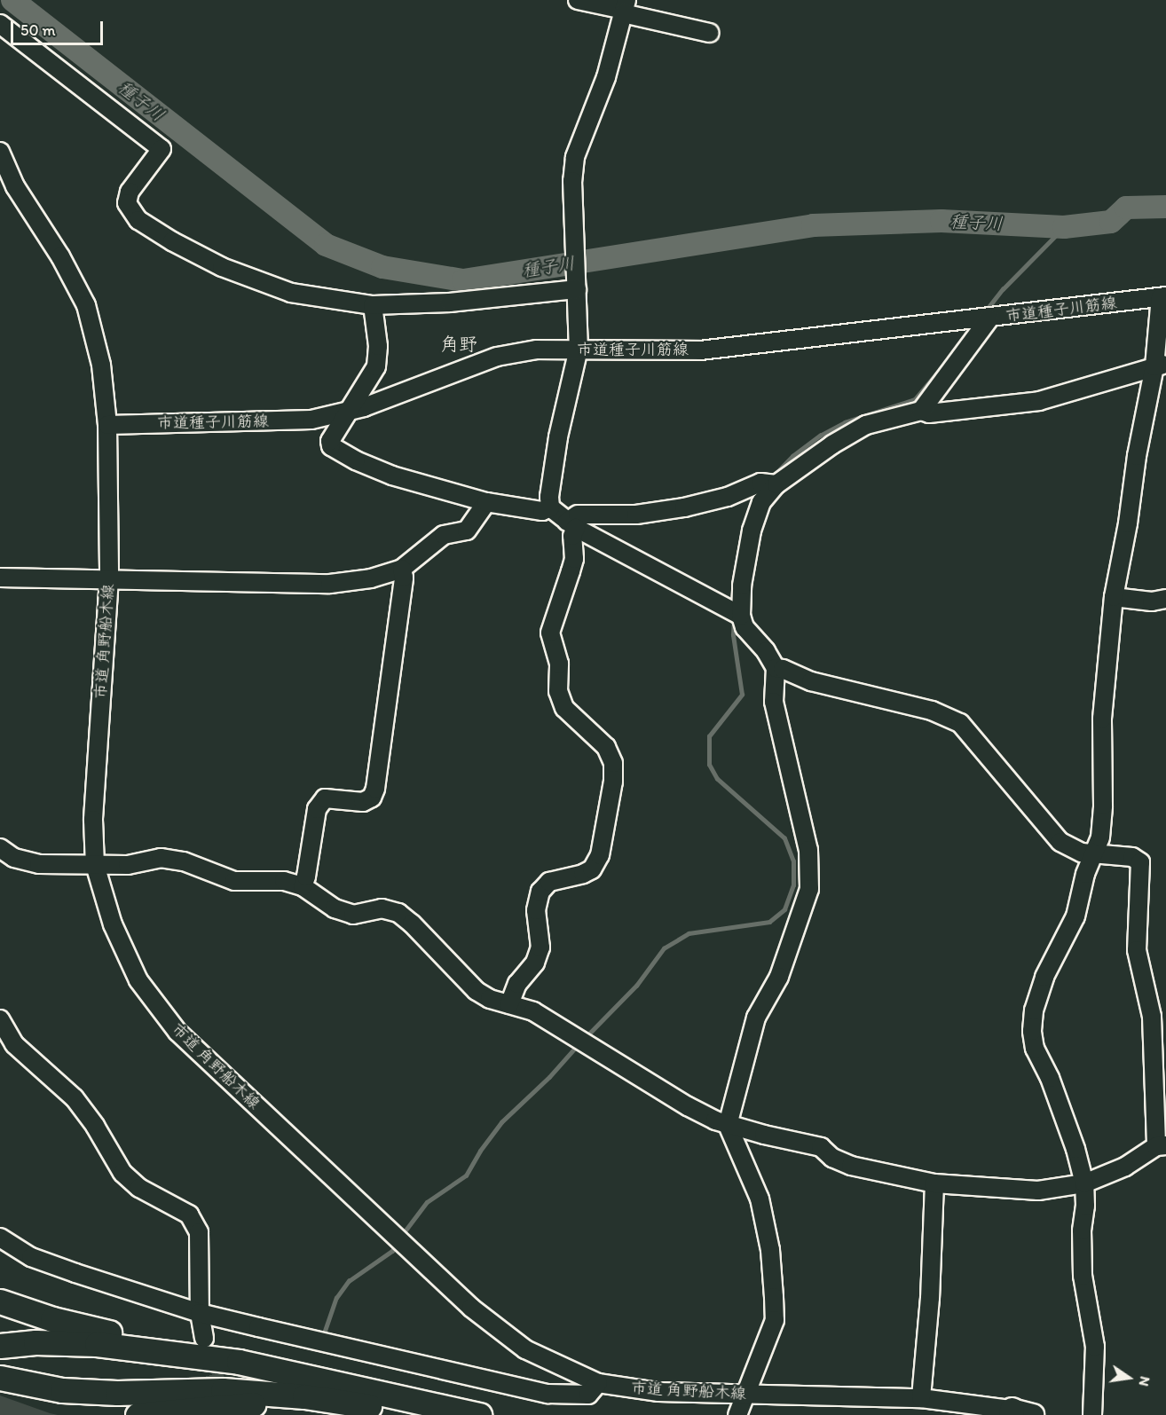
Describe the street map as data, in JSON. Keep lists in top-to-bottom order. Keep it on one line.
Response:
{"streets":{"street":["市道種子川筋線","市道 角野船木線"]},"crossings":[["市道種子川筋線","市道 角野船木線"]],"districts":["角野"],"water":["種子川"],"scale_bar":"50 m","north":"right"}
